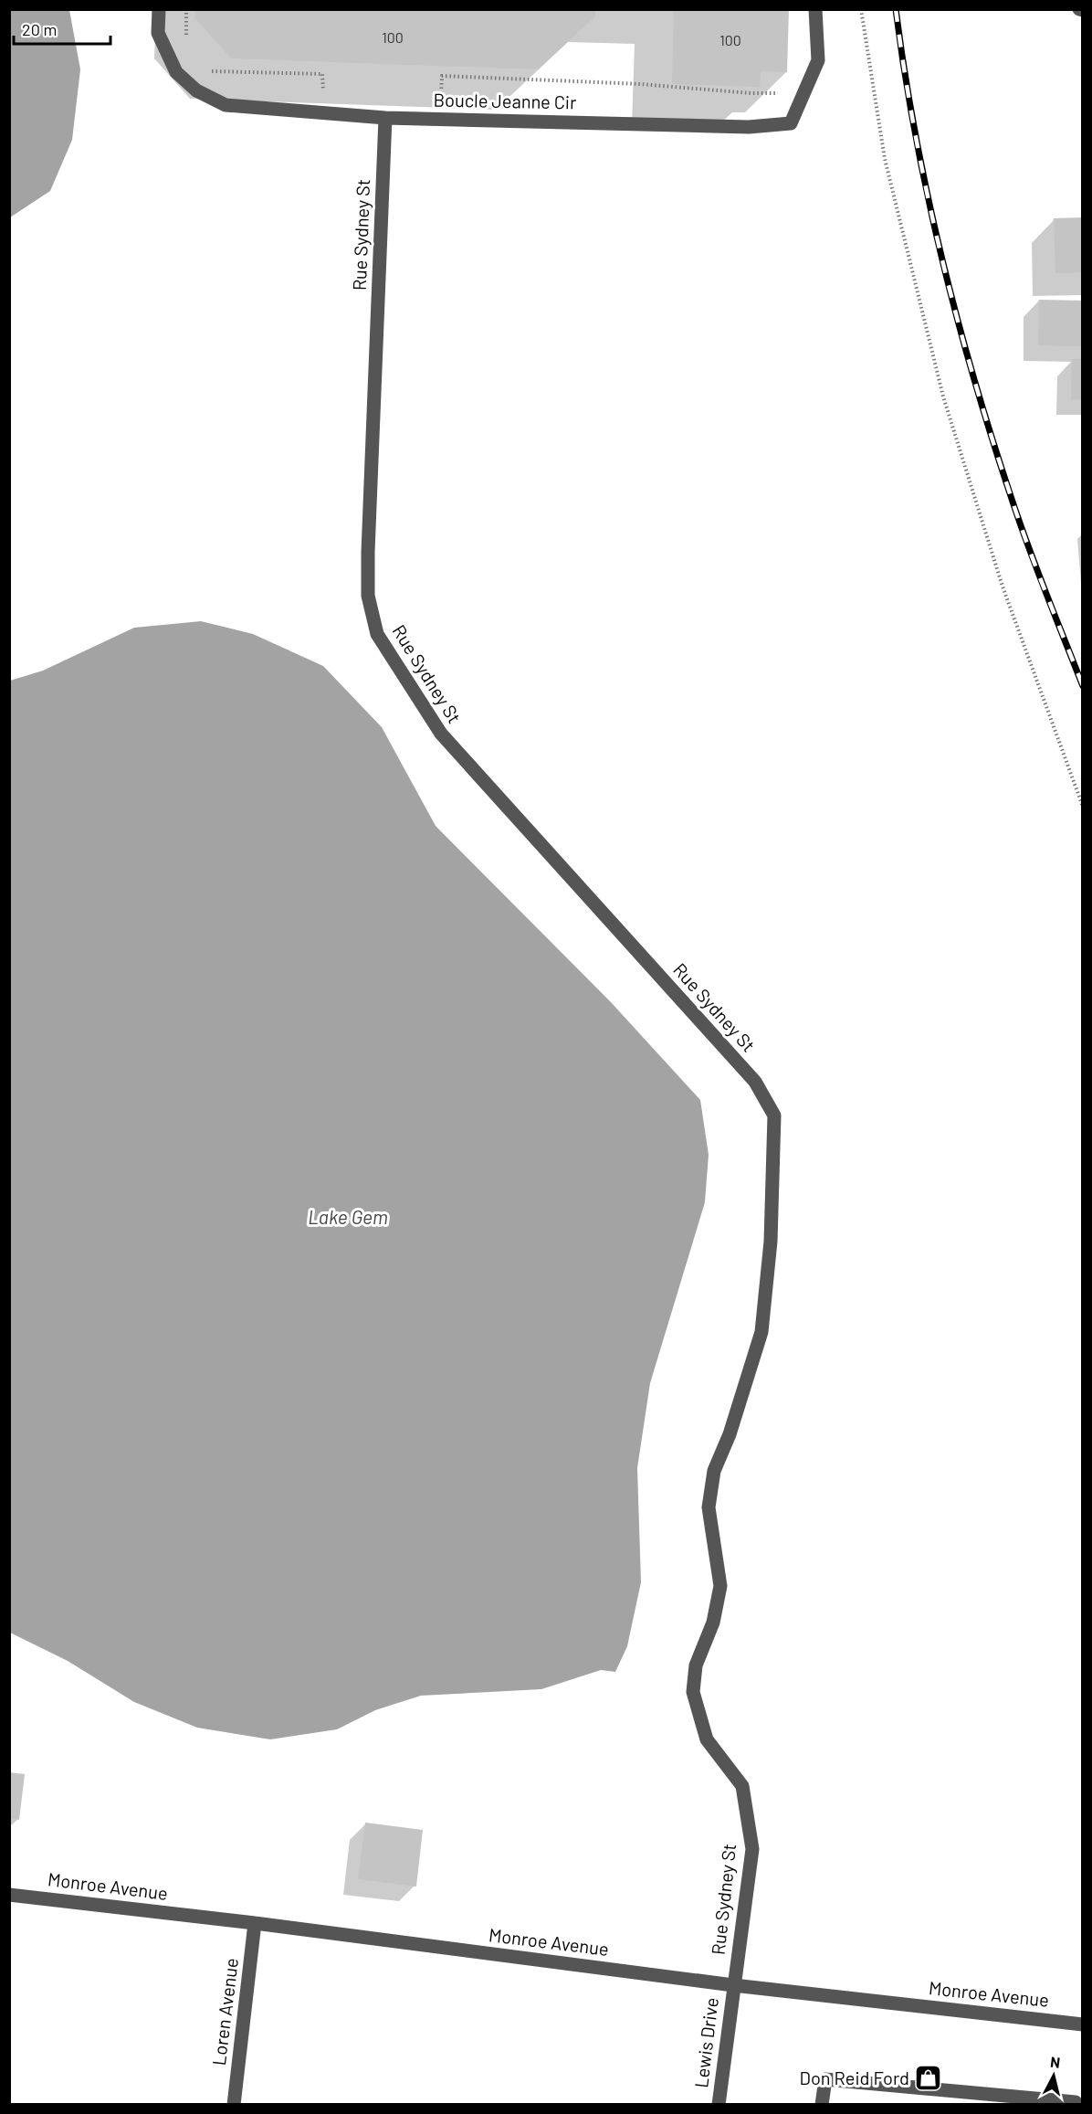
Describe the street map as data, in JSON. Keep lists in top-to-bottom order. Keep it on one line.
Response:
{"streets":{"street":["Boucle Jeanne Cir","Rue Sydney St","Monroe Avenue","Loren Avenue","Lewis Drive"]},"crossings":[["Boucle Jeanne Cir","Rue Sydney St"],["Rue Sydney St","Monroe Avenue"],["Rue Sydney St","Lewis Drive"],["Monroe Avenue","Loren Avenue"],["Monroe Avenue","Lewis Drive"]],"water":["Lake Gem"],"places":{"shop":["Don Reid Ford"]},"house_numbers":["100","100"],"scale_bar":"20 m","north":"top"}
